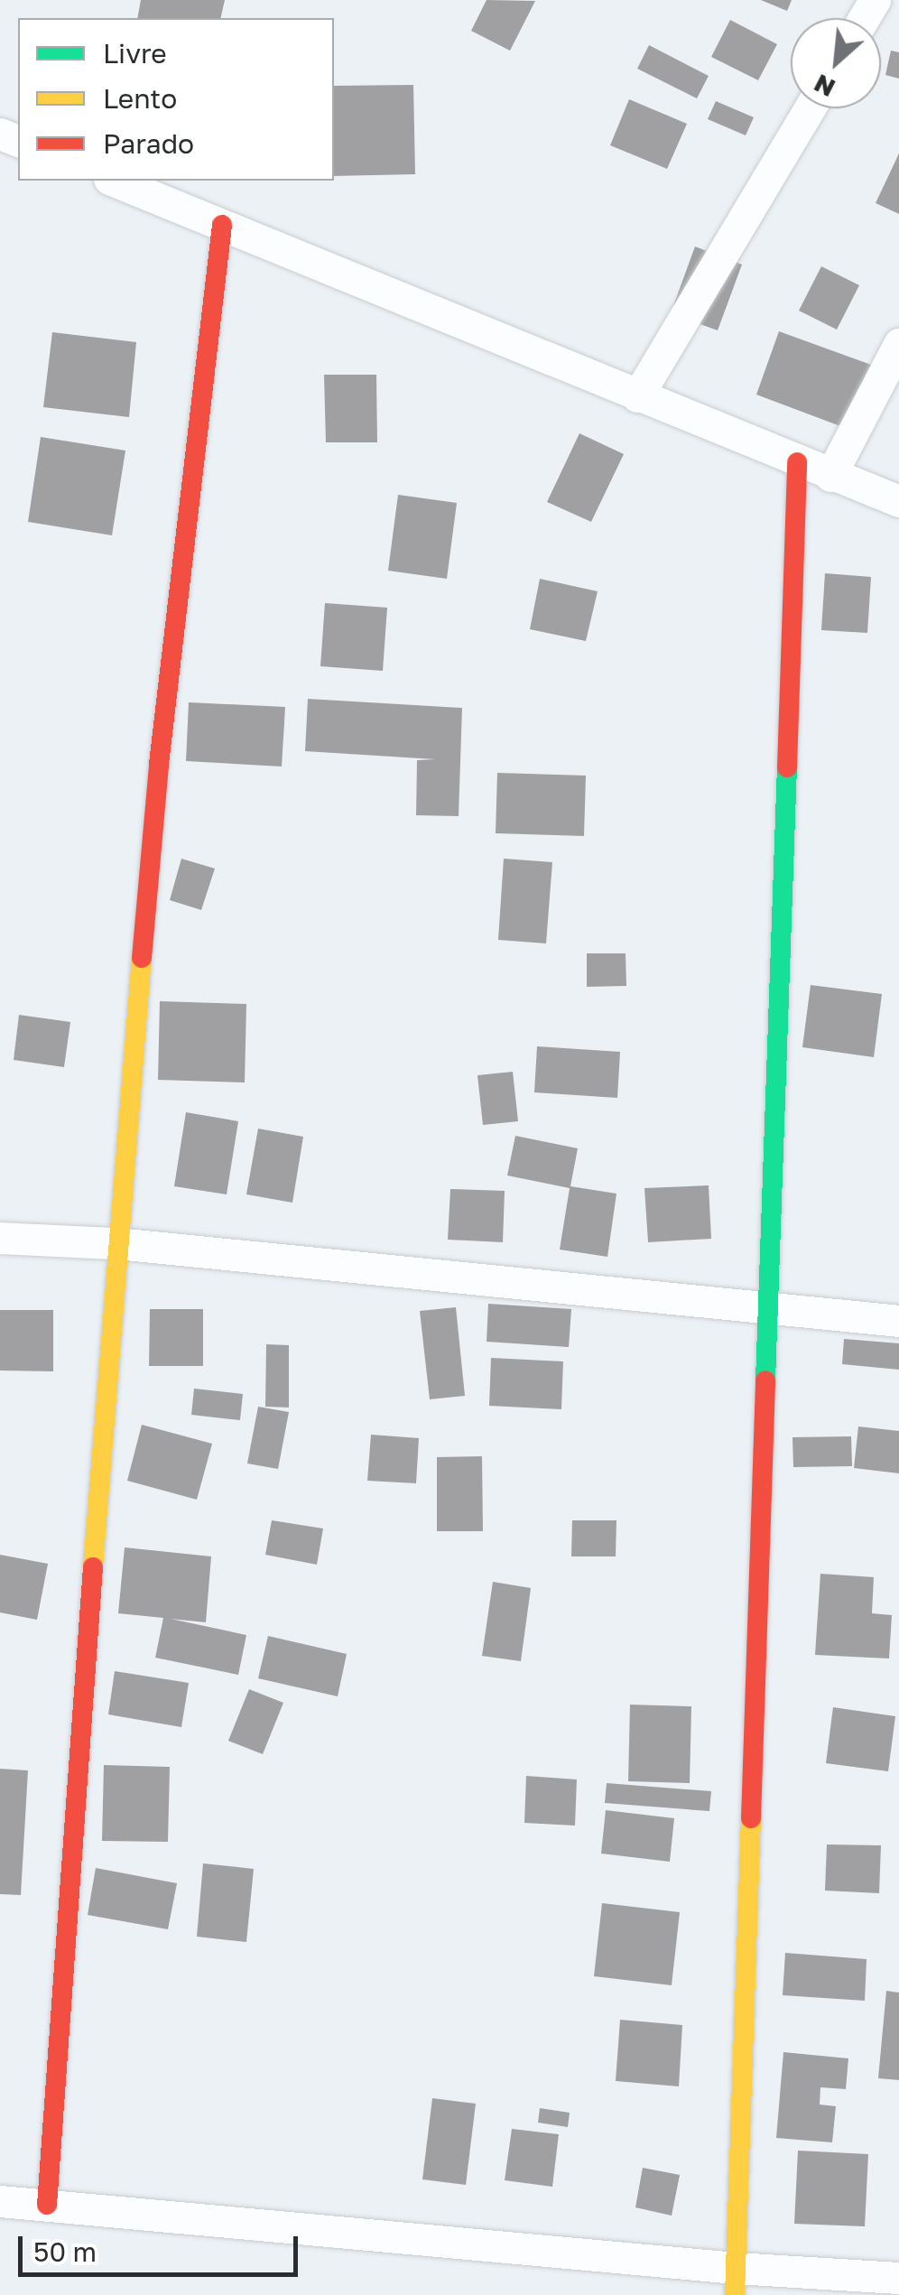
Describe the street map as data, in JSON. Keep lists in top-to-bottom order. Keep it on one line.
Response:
{"legend":["Livre","Lento","Parado"],"scale_bar":"50 m","north":"bottom left"}
